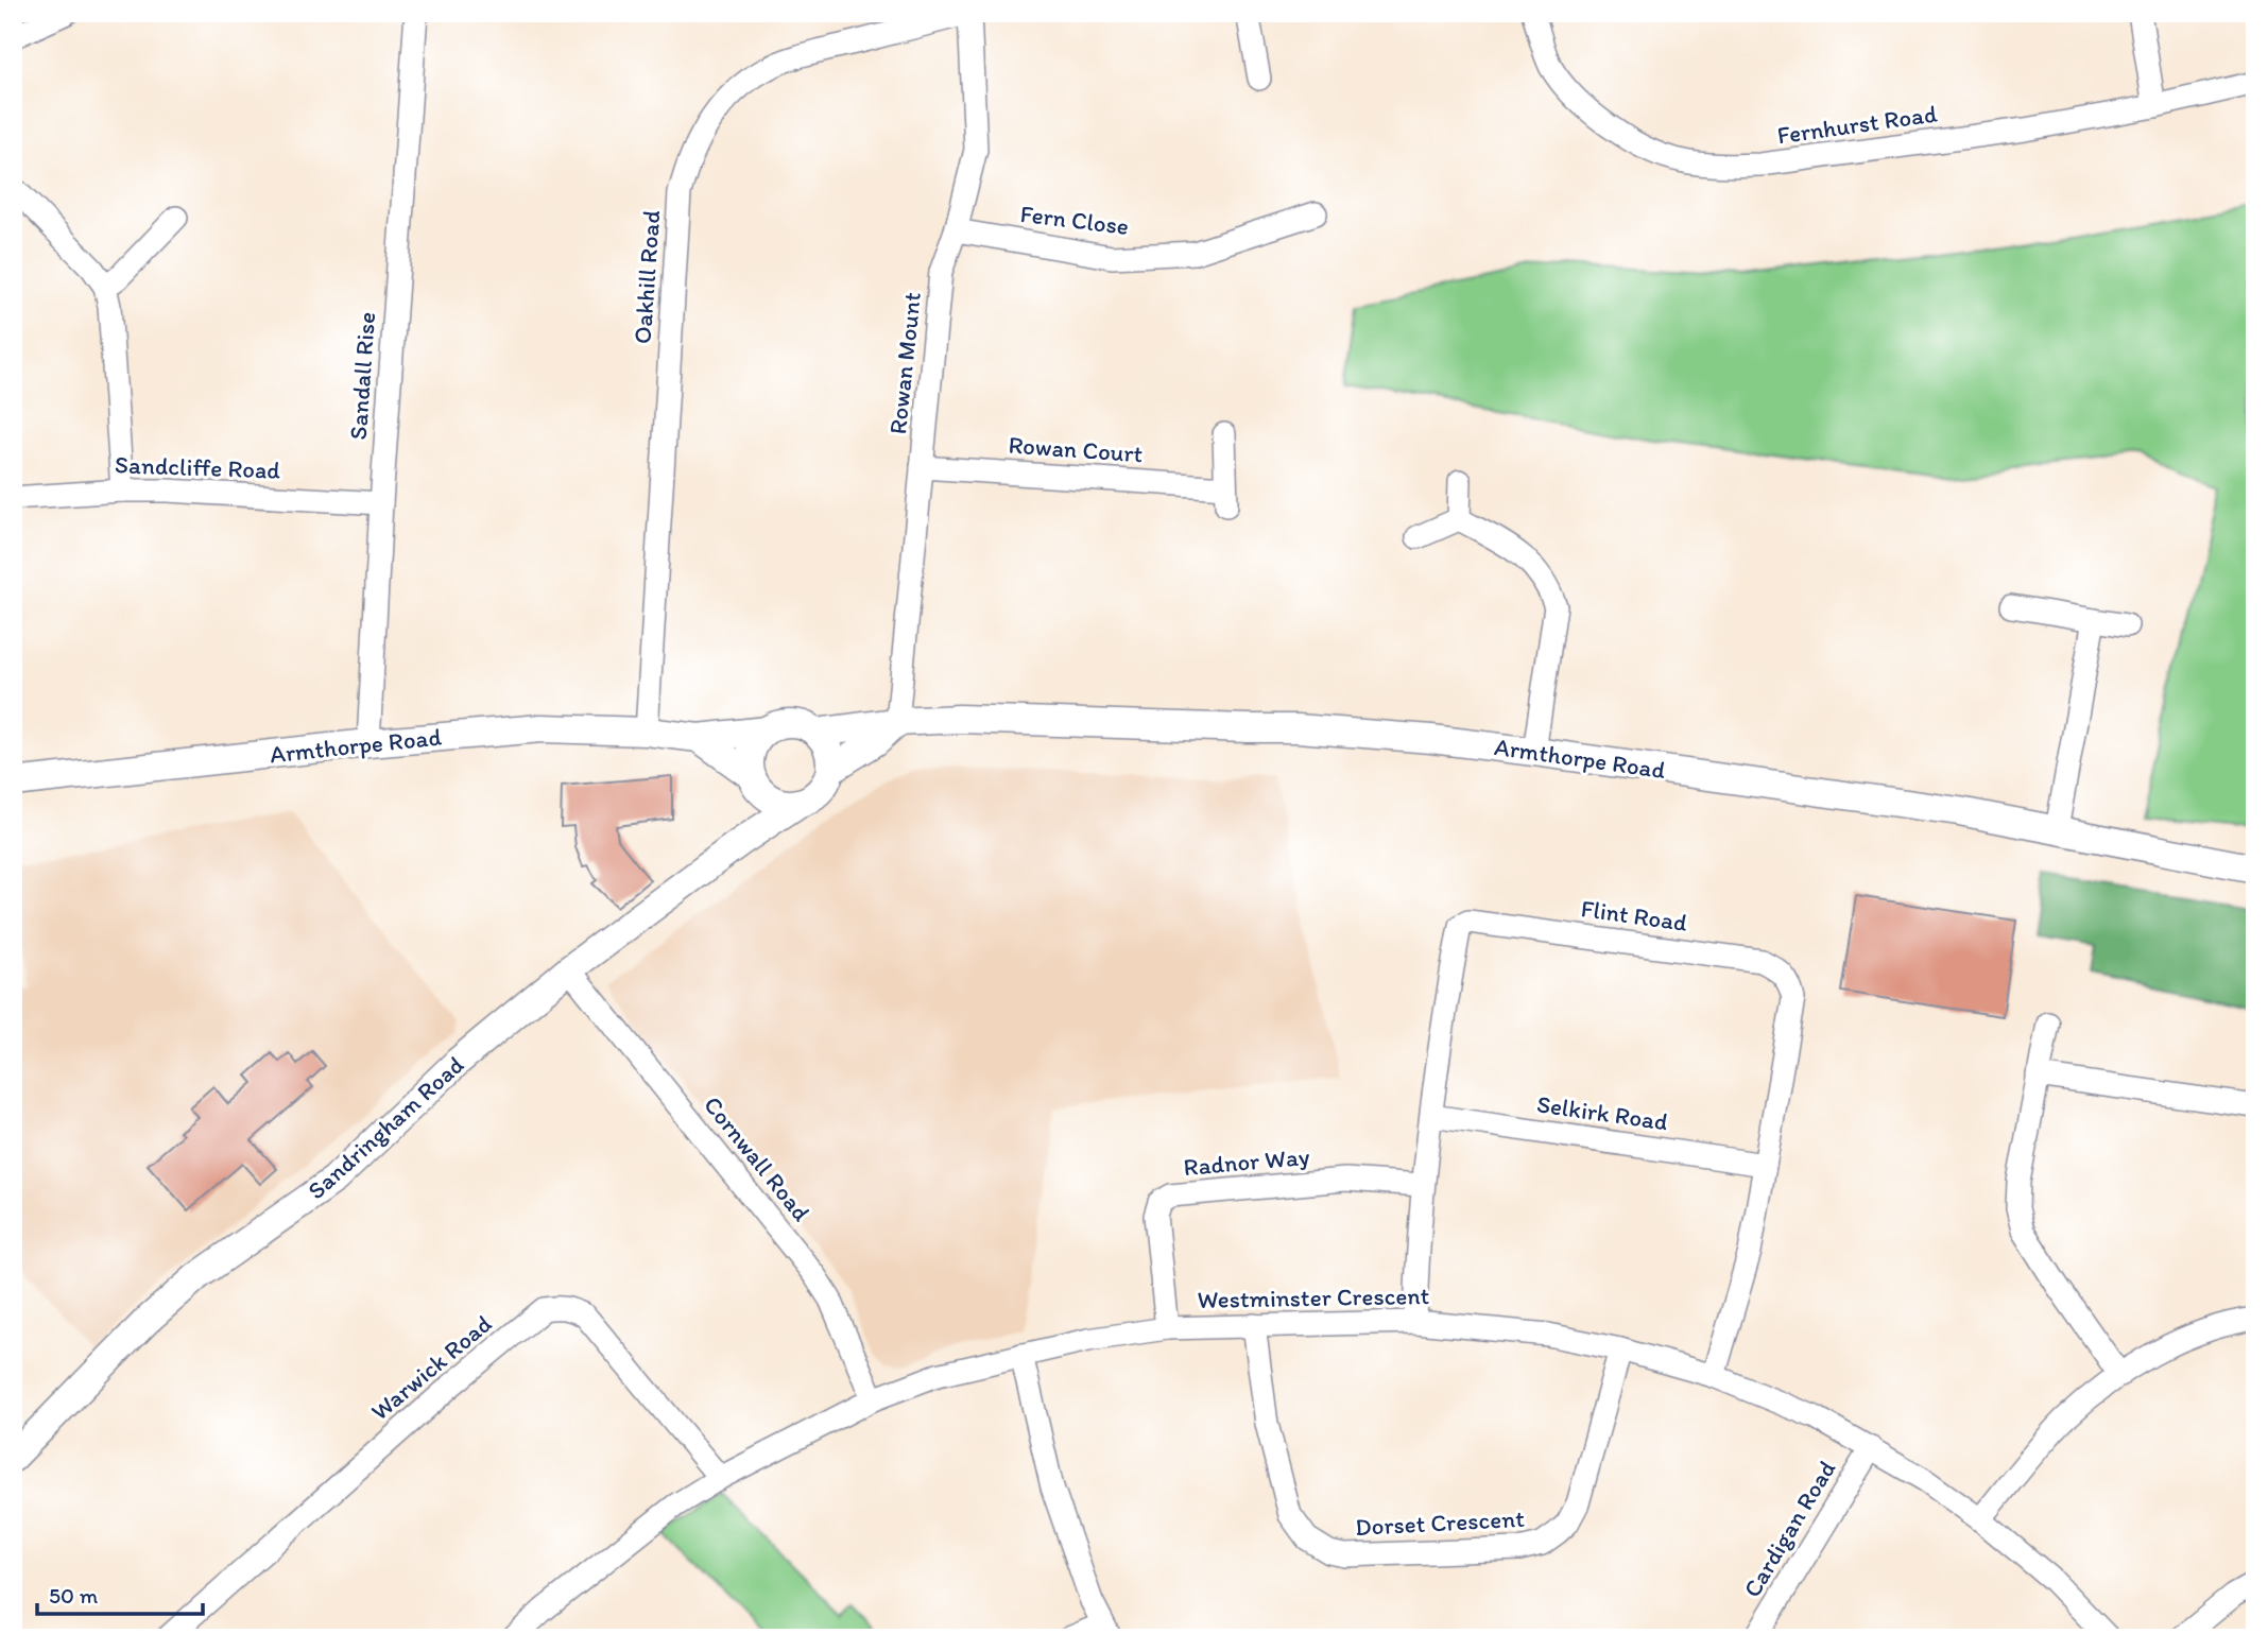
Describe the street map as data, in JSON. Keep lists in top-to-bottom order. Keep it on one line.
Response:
{"streets":{"street":["Fernhurst Road","Fern Close","Oakhill Road","Rowan Mount","Sandall Rise","Rowan Court","Sandcliffe Road","Armthorpe Road","Flint Road","Selkirk Road","Sandringham Road","Cornwall Road","Radnor Way","Westminster Crescent","Warwick Road","Dorset Crescent","Cardigan Road"]},"crossings":[["Fern Close","Rowan Mount"],["Oakhill Road","Rowan Mount"],["Oakhill Road","Armthorpe Road"],["Rowan Mount","Rowan Court"],["Rowan Mount","Armthorpe Road"],["Sandall Rise","Sandcliffe Road"],["Sandall Rise","Armthorpe Road"],["Armthorpe Road","Sandringham Road"],["Flint Road","Selkirk Road"],["Flint Road","Radnor Way"],["Flint Road","Westminster Crescent"],["Sandringham Road","Cornwall Road"],["Cornwall Road","Westminster Crescent"],["Radnor Way","Westminster Crescent"],["Westminster Crescent","Warwick Road"],["Westminster Crescent","Dorset Crescent"],["Westminster Crescent","Cardigan Road"]],"scale_bar":"50 m"}
